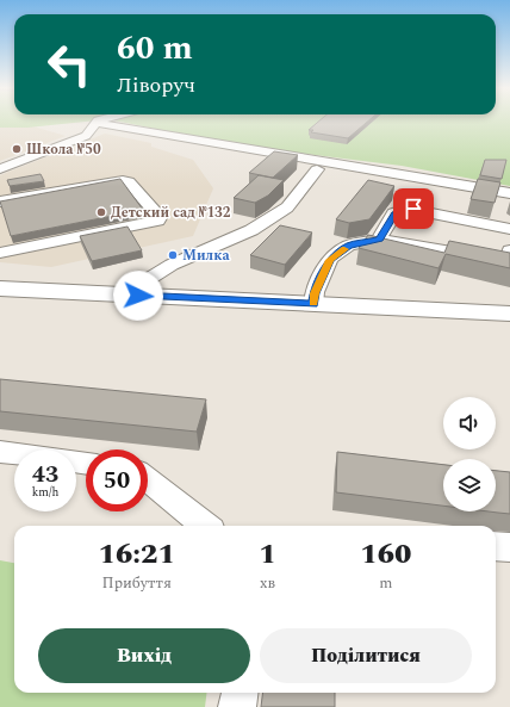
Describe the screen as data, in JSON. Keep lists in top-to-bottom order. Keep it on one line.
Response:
{"places":["Школа №50","Детский сад №132","Милка"],"page":{"turn":["60 m","Ліворуч"],"speed":"43 km/h","limit":"50","eta":["16:21","Прибуття","1","хв","160","m"],"buttons":["Вихід","Поділитися"]}}
